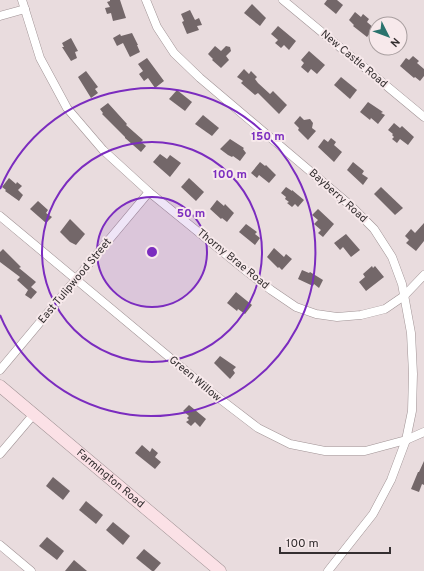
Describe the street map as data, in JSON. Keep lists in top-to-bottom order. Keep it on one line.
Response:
{"streets":{"street":["New Castle Road","Bayberry Road","Thorny Brae Road","East Tulipwood Street","Green Willow","Farmington Road"]},"crossings":[["Bayberry Road","Thorny Brae Road"],["Bayberry Road","Green Willow"],["Thorny Brae Road","East Tulipwood Street"],["East Tulipwood Street","Green Willow"]],"scale_bar":"100 m","north":"bottom right","rings":["150 m","100 m","50 m"]}
